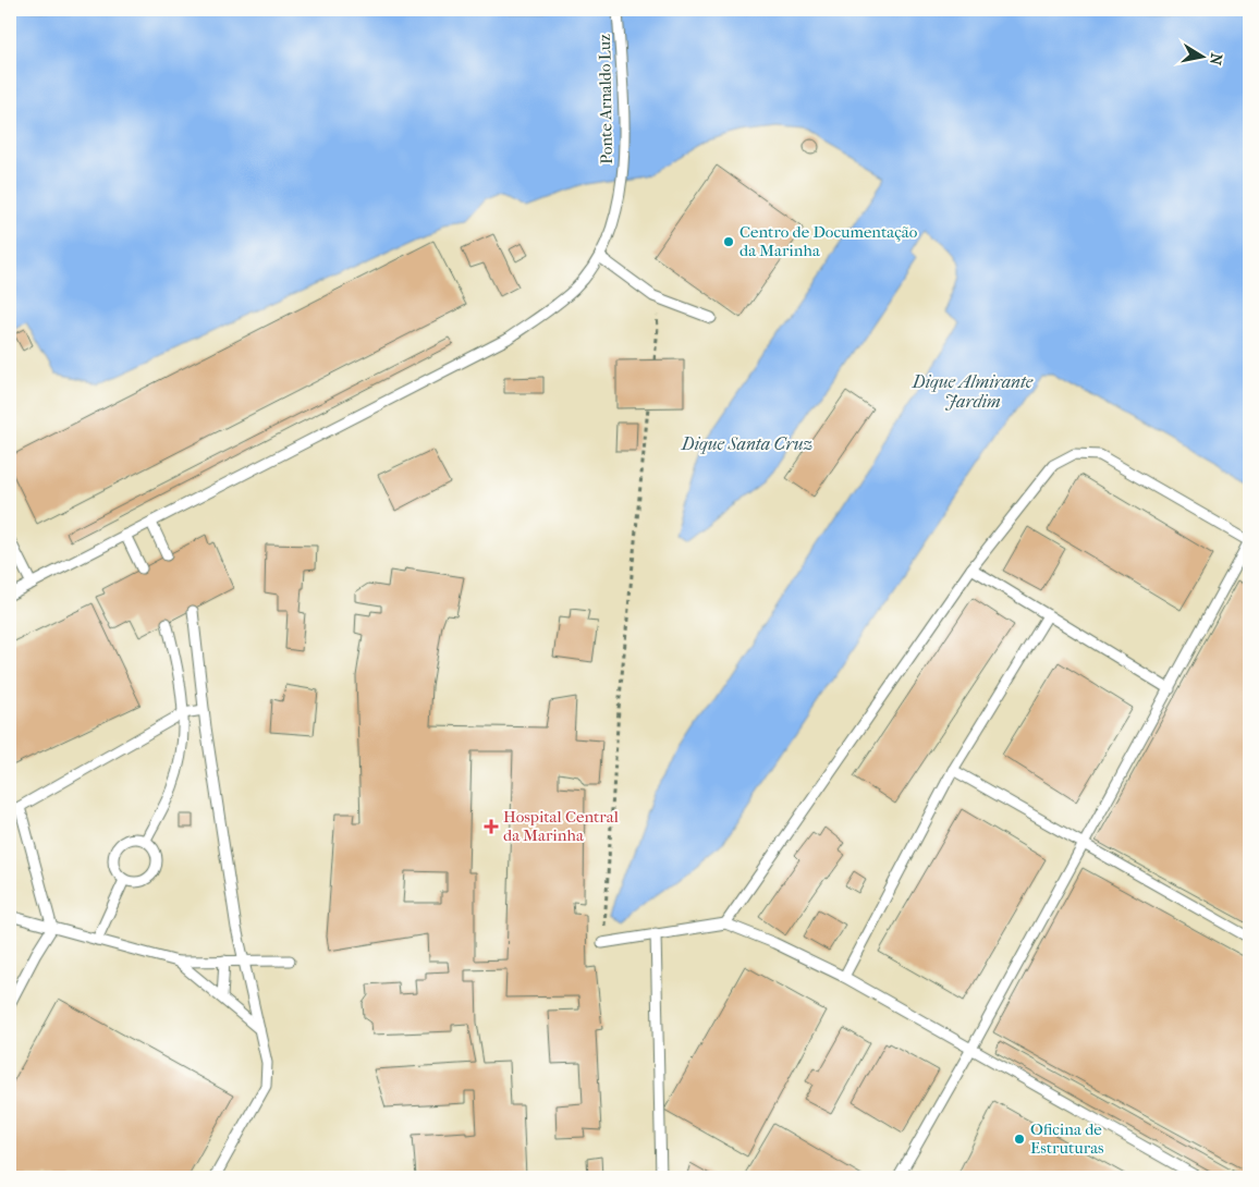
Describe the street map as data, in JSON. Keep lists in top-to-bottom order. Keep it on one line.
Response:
{"streets":{"lane":["Ponte Arnaldo Luz"]},"water":["Dique Almirante Jardim","Dique Santa Cruz"],"places":{"other":["Centro de Documentação da Marinha","Oficina de Estruturas"],"health":["Hospital Central da Marinha"]},"north":"right"}
